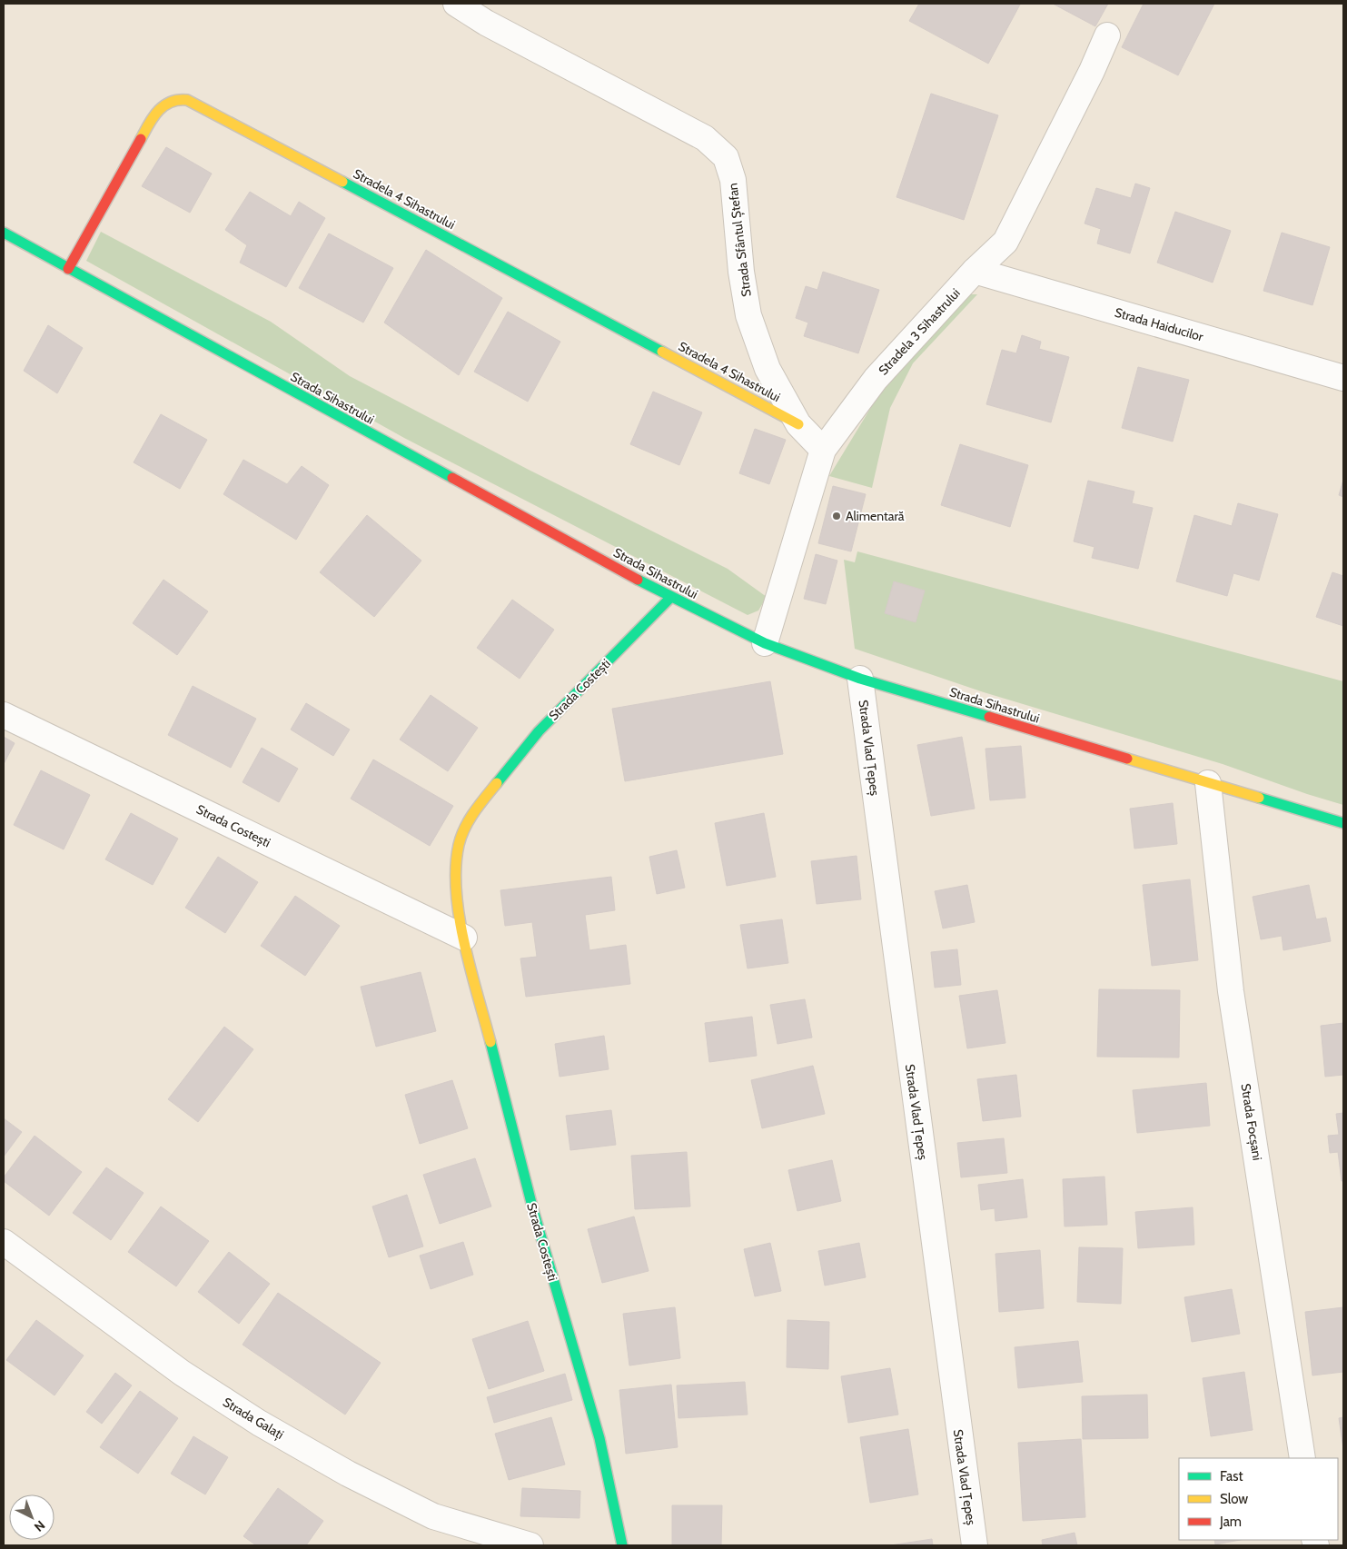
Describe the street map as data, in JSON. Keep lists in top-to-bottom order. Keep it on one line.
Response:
{"streets":{"street":["Stradela 4 Sihastrului","Strada Sfântul Ștefan","Strada Haiducilor","Stradela 3 Sihastrului","Strada Sihastrului","Strada Costești","Strada Vlad Țepeș","Strada Focșani","Strada Galați"]},"crossings":[["Stradela 4 Sihastrului","Strada Sfântul Ștefan"],["Stradela 4 Sihastrului","Strada Sihastrului"],["Strada Sfântul Ștefan","Stradela 3 Sihastrului"],["Strada Haiducilor","Stradela 3 Sihastrului"],["Stradela 3 Sihastrului","Strada Sihastrului"],["Strada Sihastrului","Strada Costești"],["Strada Sihastrului","Strada Vlad Țepeș"],["Strada Sihastrului","Strada Focșani"]],"places":["Alimentară"],"legend":["Fast","Slow","Jam"],"north":"bottom right"}
